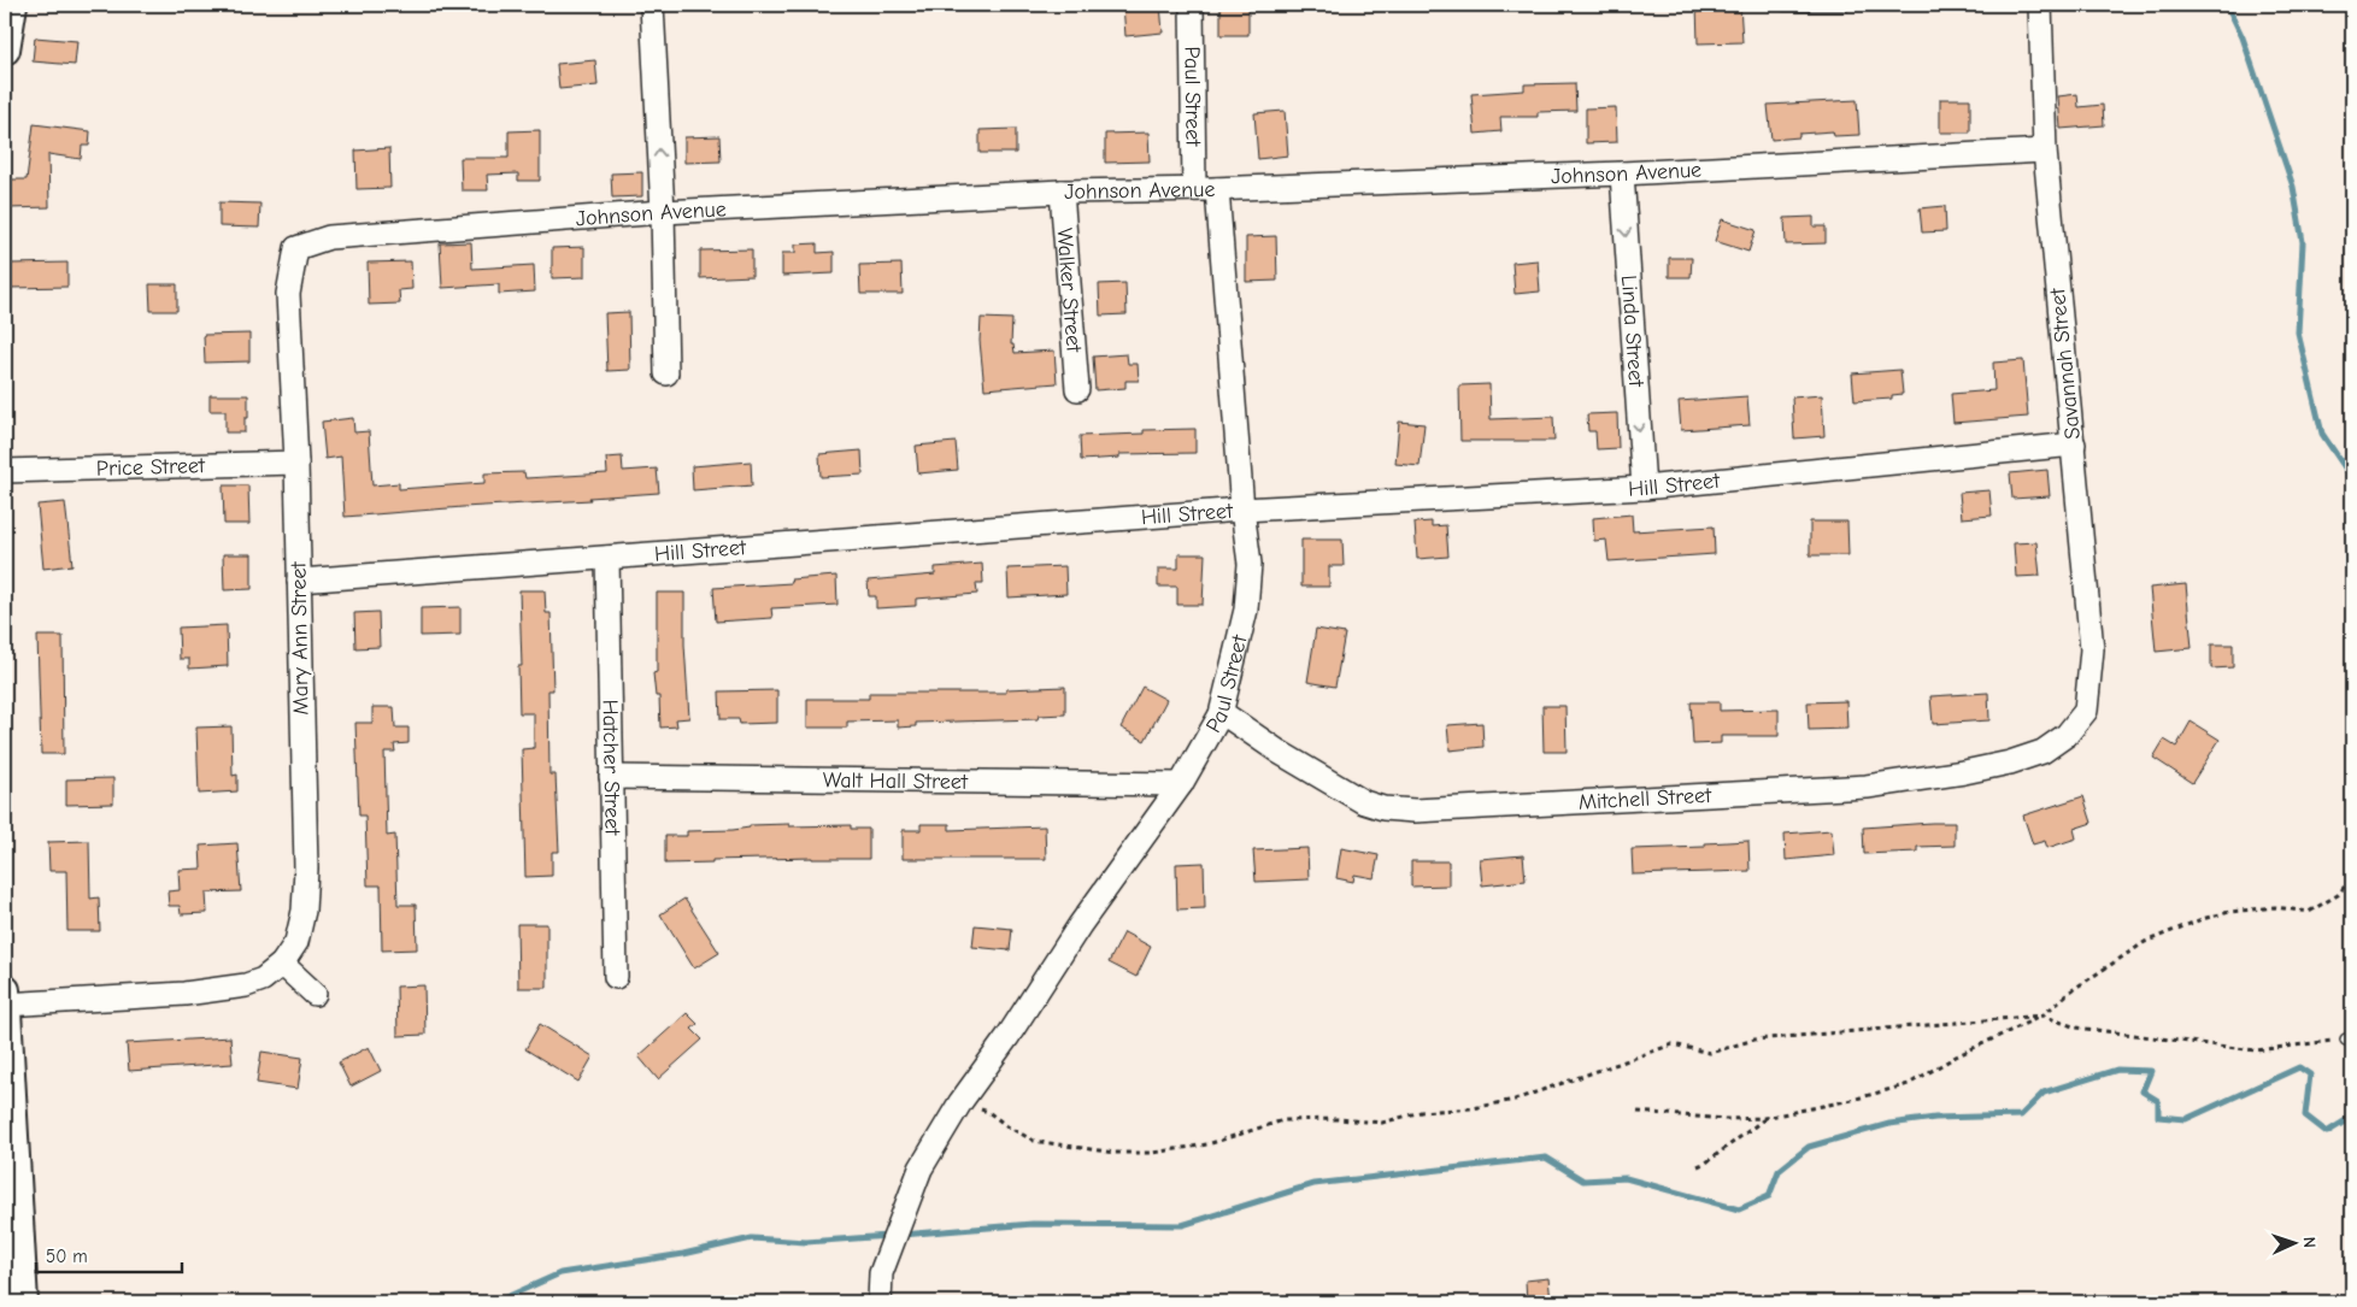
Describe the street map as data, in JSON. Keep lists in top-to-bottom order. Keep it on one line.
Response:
{"streets":{"street":["Paul Street","Johnson Avenue","Walker Street","Linda Street","Savannah Street","Price Street","Hill Street","Mary Ann Street","Hatcher Street","Walt Hall Street","Mitchell Street"]},"crossings":[["Paul Street","Johnson Avenue"],["Paul Street","Hill Street"],["Paul Street","Walt Hall Street"],["Paul Street","Mitchell Street"],["Johnson Avenue","Walker Street"],["Johnson Avenue","Linda Street"],["Johnson Avenue","Savannah Street"],["Johnson Avenue","Mary Ann Street"],["Linda Street","Hill Street"],["Savannah Street","Hill Street"],["Savannah Street","Mitchell Street"],["Price Street","Mary Ann Street"],["Hill Street","Mary Ann Street"],["Hill Street","Hatcher Street"],["Hatcher Street","Walt Hall Street"]],"one_way":["Linda Street"],"scale_bar":"50 m","north":"right"}
